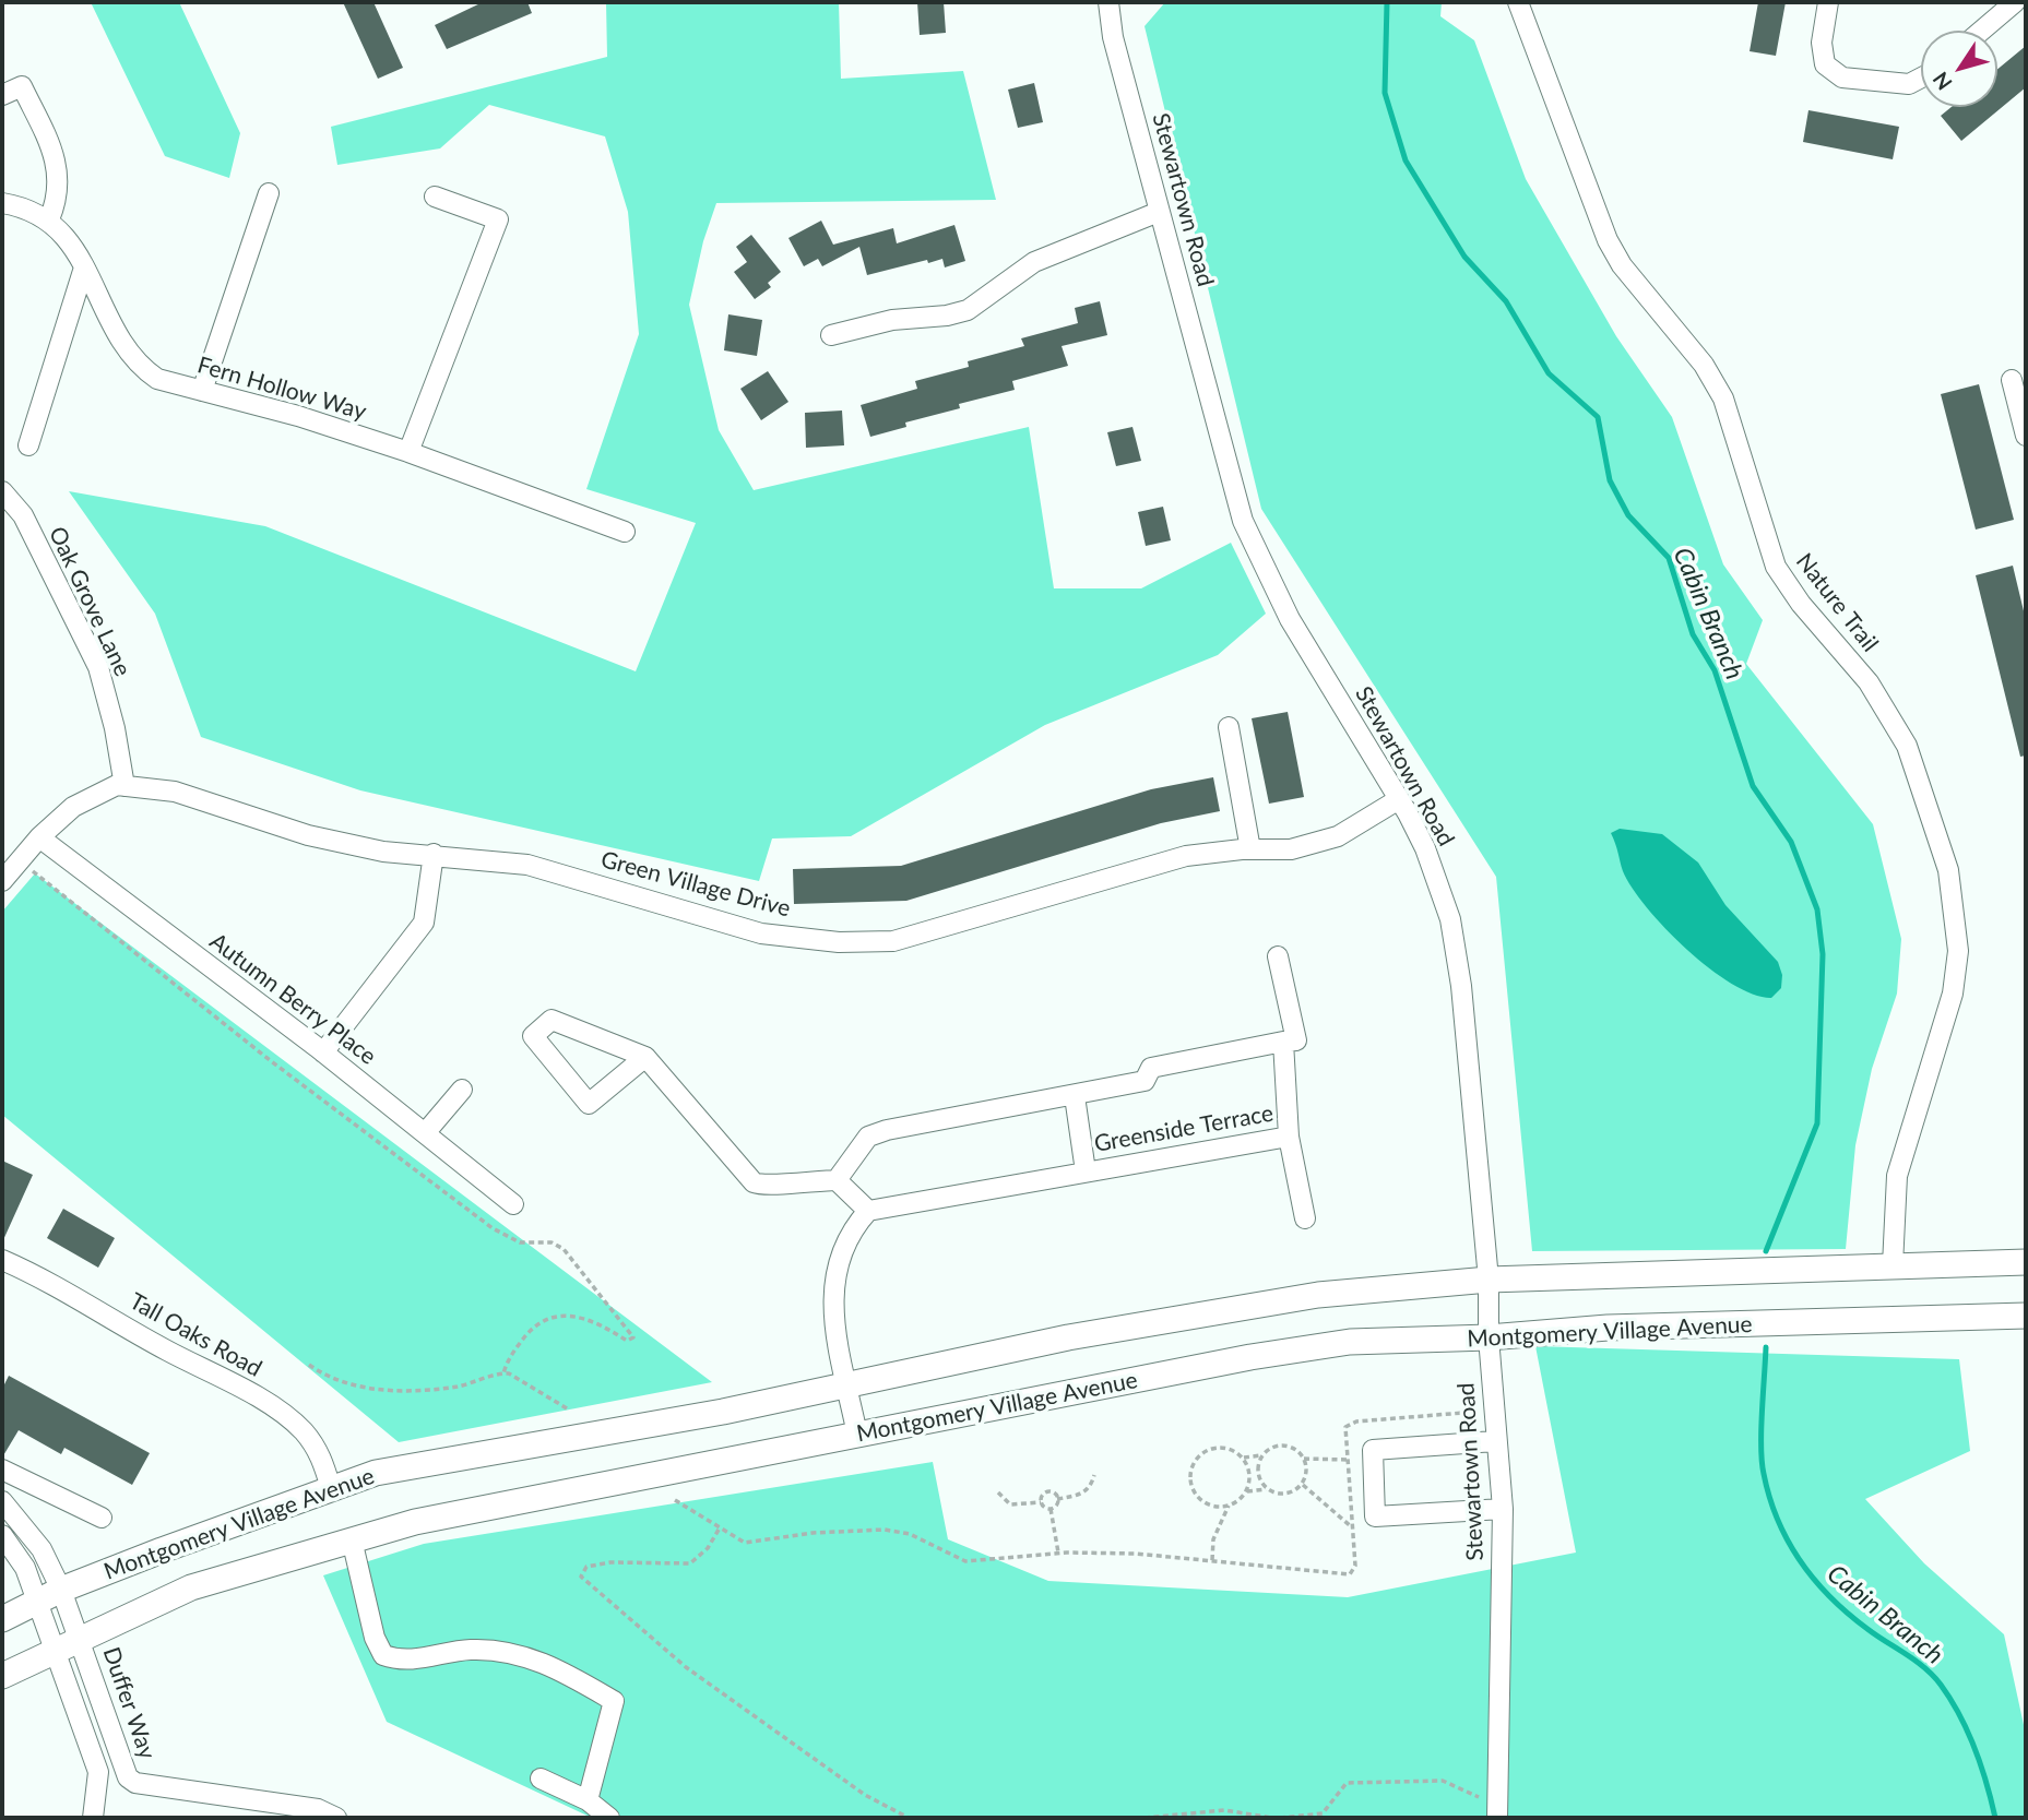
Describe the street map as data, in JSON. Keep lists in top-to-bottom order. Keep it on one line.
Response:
{"streets":{"main road":["Montgomery Village Avenue"],"street":["Stewartown Road","Fern Hollow Way","Oak Grove Lane","Nature Trail","Green Village Drive","Autumn Berry Place","Greenside Terrace","Tall Oaks Road","Duffer Way"]},"crossings":[["Stewartown Road","Green Village Drive"],["Stewartown Road","Montgomery Village Avenue"],["Oak Grove Lane","Green Village Drive"],["Nature Trail","Montgomery Village Avenue"],["Green Village Drive","Autumn Berry Place"],["Montgomery Village Avenue","Tall Oaks Road"],["Montgomery Village Avenue","Duffer Way"]],"water":["Cabin Branch"],"north":"bottom left"}
